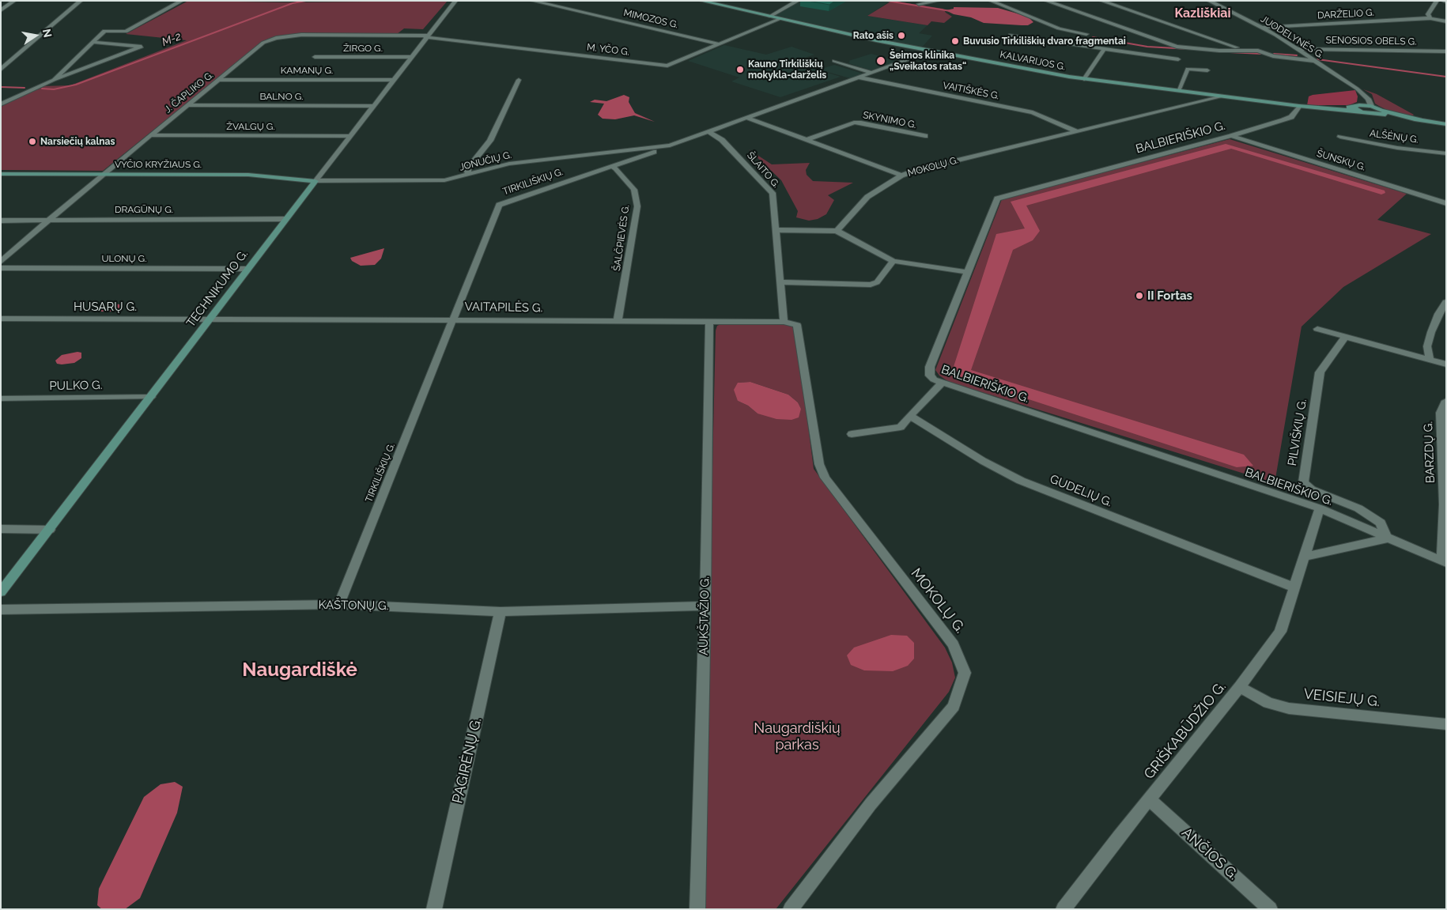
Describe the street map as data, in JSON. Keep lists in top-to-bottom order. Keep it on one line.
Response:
{"streets":{"main road":["KALVARIJOS G.","VYČIO KRYŽIAUS G.","TECHNIKUMO G."],"street":["DARŽELIO G.","MIMOZOS G.","JUODELYNĖS G.","SENOSIOS OBELS G.","ŽIRGO G.","M. YČO G.","KAMANŲ G.","VAITIŠKĖS G.","J. ČAPLIKO G.","BALNO G.","SKYNIMO G.","ŽVALGŲ G.","ALŠĖNŲ G.","BALBIERIŠKIO G.","ŠUNSKŲ G.","JONUČIŲ G.","MOKOLŲ G.","ŠLAITO G.","TIRKILIŠKIŲ G.","DRAGŪNŲ G.","ŠALČPIEVĖS G.","ULONŲ G.","HUSARŲ G.","VAITAPILĖS G.","PULKO G.","PILVIŠKIŲ G.","BARZDŲ G.","GUDELIŲ G.","KAŠTONŲ G.","AUKŠTAŽIO G.","VEISIEJŲ G.","GRIŠKABŪDŽIO G.","PAGIRĖNŲ G.","ANČIOS G."]},"crossings":[["DARŽELIO G.","JUODELYNĖS G."],["MIMOZOS G.","M. YČO G."],["JUODELYNĖS G.","SENOSIOS OBELS G."],["ŽIRGO G.","TECHNIKUMO G."],["M. YČO G.","KALVARIJOS G."],["M. YČO G.","J. ČAPLIKO G."],["M. YČO G.","TECHNIKUMO G."],["KALVARIJOS G.","BALBIERIŠKIO G."],["KALVARIJOS G.","MOKOLŲ G."],["KALVARIJOS G.","TIRKILIŠKIŲ G."],["KAMANŲ G.","J. ČAPLIKO G."],["KAMANŲ G.","TECHNIKUMO G."],["VAITIŠKĖS G.","MOKOLŲ G."],["VAITIŠKĖS G.","TIRKILIŠKIŲ G."],["J. ČAPLIKO G.","BALNO G."],["J. ČAPLIKO G.","ŽVALGŲ G."],["J. ČAPLIKO G.","VYČIO KRYŽIAUS G."],["J. ČAPLIKO G.","DRAGŪNŲ G."],["J. ČAPLIKO G.","TECHNIKUMO G."],["BALNO G.","TECHNIKUMO G."],["ŽVALGŲ G.","TECHNIKUMO G."],["BALBIERIŠKIO G.","ŠUNSKŲ G."],["BALBIERIŠKIO G.","PILVIŠKIŲ G."],["BALBIERIŠKIO G.","BARZDŲ G."],["BALBIERIŠKIO G.","GRIŠKABŪDŽIO G."],["JONUČIŲ G.","VYČIO KRYŽIAUS G."],["JONUČIŲ G.","TIRKILIŠKIŲ G."],["JONUČIŲ G.","TECHNIKUMO G."],["VYČIO KRYŽIAUS G.","TECHNIKUMO G."],["MOKOLŲ G.","VAITAPILĖS G."],["ŠLAITO G.","TIRKILIŠKIŲ G."],["TIRKILIŠKIŲ G.","ŠALČPIEVĖS G."],["TIRKILIŠKIŲ G.","VAITAPILĖS G."],["TIRKILIŠKIŲ G.","KAŠTONŲ G."],["DRAGŪNŲ G.","TECHNIKUMO G."],["ŠALČPIEVĖS G.","VAITAPILĖS G."],["ULONŲ G.","TECHNIKUMO G."],["TECHNIKUMO G.","HUSARŲ G."],["TECHNIKUMO G.","VAITAPILĖS G."],["TECHNIKUMO G.","PULKO G."],["HUSARŲ G.","VAITAPILĖS G."],["VAITAPILĖS G.","AUKŠTAŽIO G."],["GUDELIŲ G.","GRIŠKABŪDŽIO G."],["KAŠTONŲ G.","AUKŠTAŽIO G."],["KAŠTONŲ G.","PAGIRĖNŲ G."],["VEISIEJŲ G.","GRIŠKABŪDŽIO G."],["GRIŠKABŪDŽIO G.","ANČIOS G."]],"districts":["Kazliškiai","Naugardiškė"],"water":["M-2"],"parks":["Naugardiškių parkas"],"places":["Rato ašis","Buvusio Tirkiliškių dvaro fragmentai","Šeimos klinika „Sveikatos ratas“","Kauno Tirkiliškių mokykla-darželis","Narsiečių kalnas","II Fortas"],"north":"right"}
